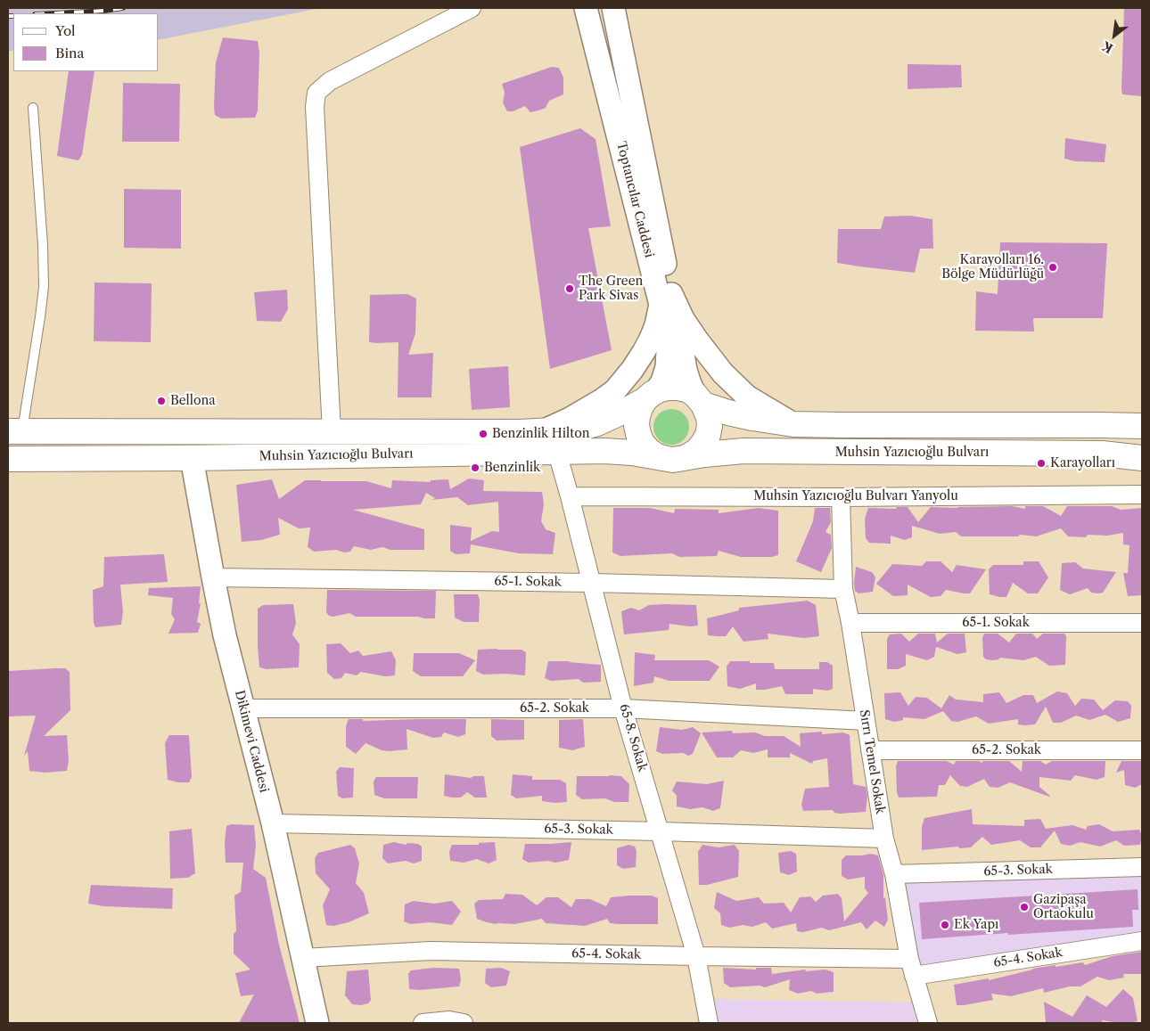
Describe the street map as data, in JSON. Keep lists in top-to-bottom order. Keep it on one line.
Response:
{"streets":{"main road":["Muhsin Yazıcıoğlu Bulvarı"],"street":["Toptancılar Caddesi","Muhsin Yazıcıoğlu Bulvarı Yanyolu","65-1. Sokak","65-2. Sokak","65-8. Sokak","Dikimevi Caddesi","Sırrı Temel Sokak","65-3. Sokak","65-4. Sokak"]},"crossings":[["Toptancılar Caddesi","Muhsin Yazıcıoğlu Bulvarı"],["Muhsin Yazıcıoğlu Bulvarı","65-8. Sokak"],["Muhsin Yazıcıoğlu Bulvarı","Dikimevi Caddesi"],["Muhsin Yazıcıoğlu Bulvarı Yanyolu","65-8. Sokak"],["Muhsin Yazıcıoğlu Bulvarı Yanyolu","Sırrı Temel Sokak"],["65-1. Sokak","65-8. Sokak"],["65-1. Sokak","Dikimevi Caddesi"],["65-1. Sokak","Sırrı Temel Sokak"],["65-2. Sokak","65-8. Sokak"],["65-2. Sokak","Dikimevi Caddesi"],["65-2. Sokak","Sırrı Temel Sokak"],["65-8. Sokak","65-3. Sokak"],["65-8. Sokak","65-4. Sokak"],["Dikimevi Caddesi","65-3. Sokak"],["Dikimevi Caddesi","65-4. Sokak"],["Sırrı Temel Sokak","65-3. Sokak"],["Sırrı Temel Sokak","65-4. Sokak"]],"places":["Karayolları 16. Bölge Müdürlüğü","The Green Park Sivas","Bellona","Benzinlik Hilton","Karayolları","Benzinlik","Gazipaşa Ortaokulu","Ek Yapı"],"legend":["Yol","Bina"],"north":"bottom left"}
